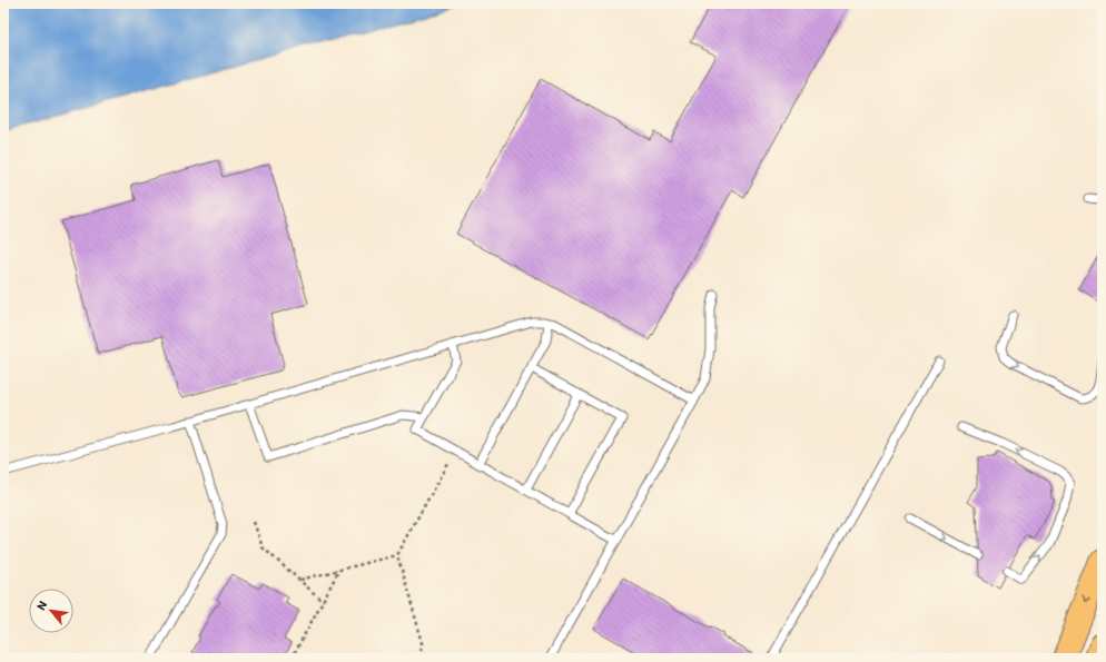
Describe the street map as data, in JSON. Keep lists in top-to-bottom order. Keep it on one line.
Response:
{"north":"top left"}
